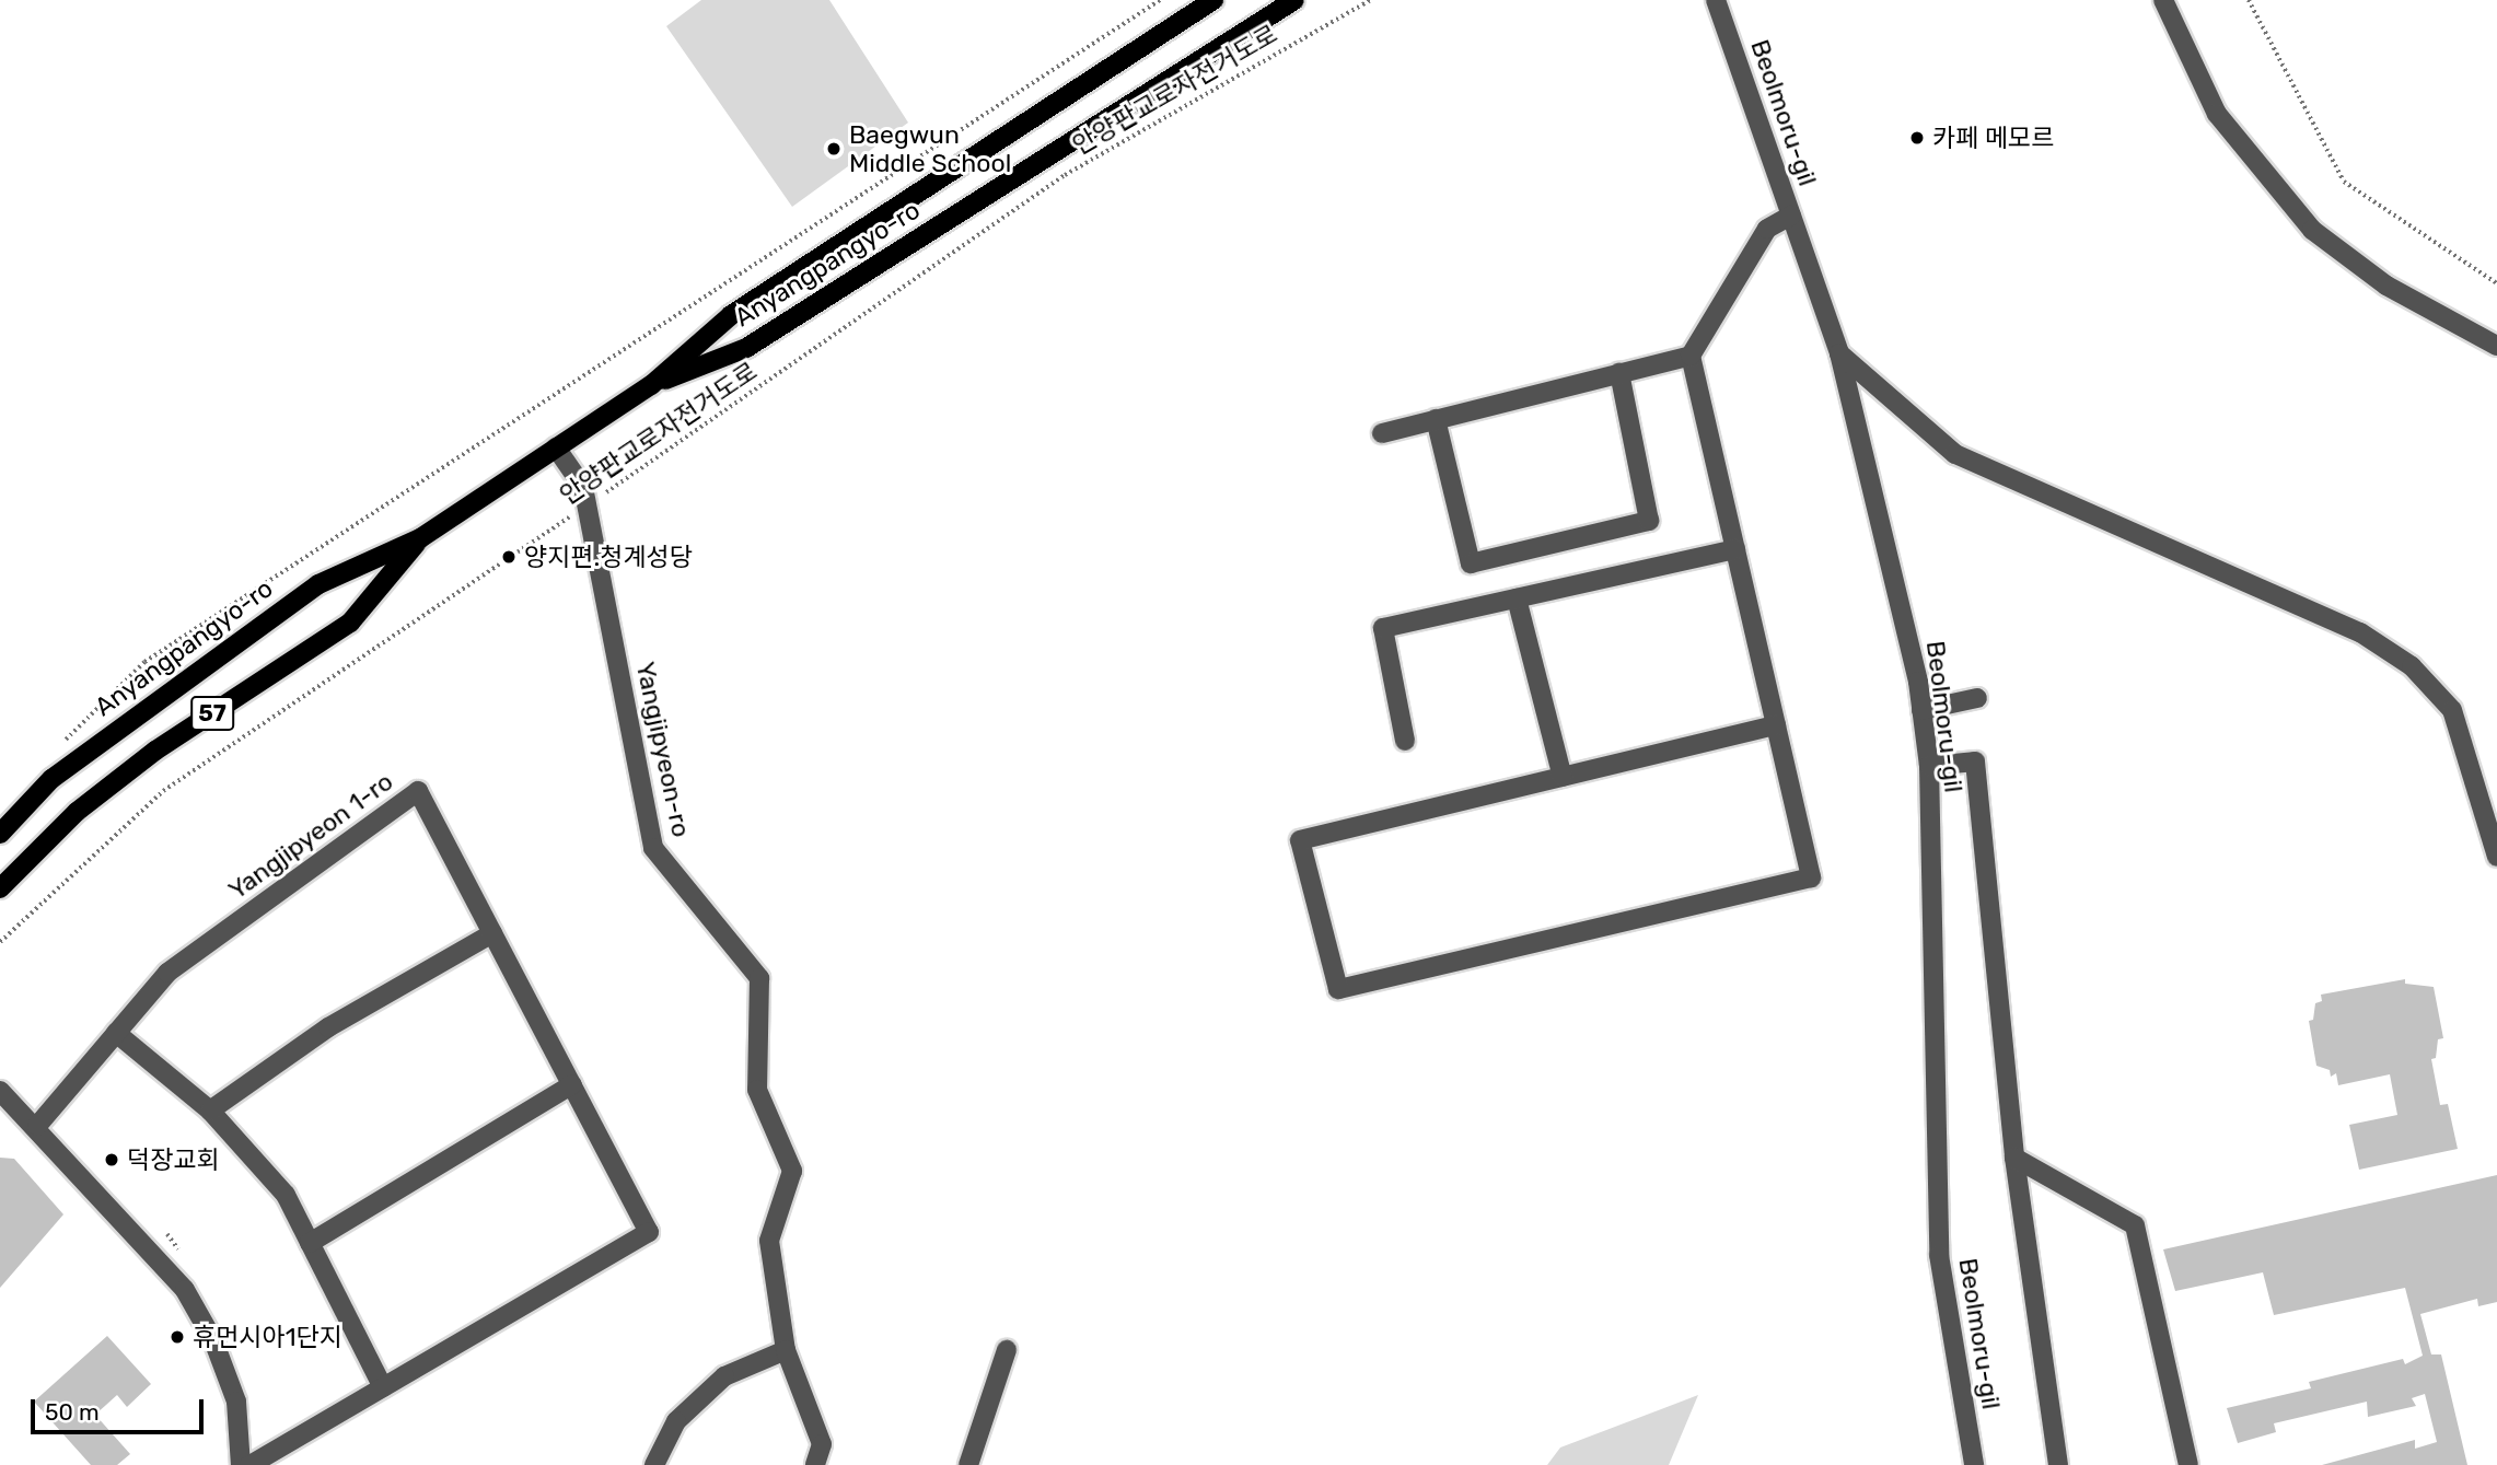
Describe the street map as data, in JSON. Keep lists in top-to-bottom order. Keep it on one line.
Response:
{"streets":{"main road":["Anyangpangyo-ro","57"],"street":["Beolmoru-gil","Yangjipyeon-ro","Yangjipyeon 1-ro"],"path":["안양판교로자전거도로"]},"crossings":[["안양판교로자전거도로","Yangjipyeon-ro"],["Anyangpangyo-ro","Yangjipyeon-ro"]],"places":["카페 메모르","Baegwun Middle School","양지편.청계성당","덕장교회","휴먼시아1단지"],"scale_bar":"50 m"}
